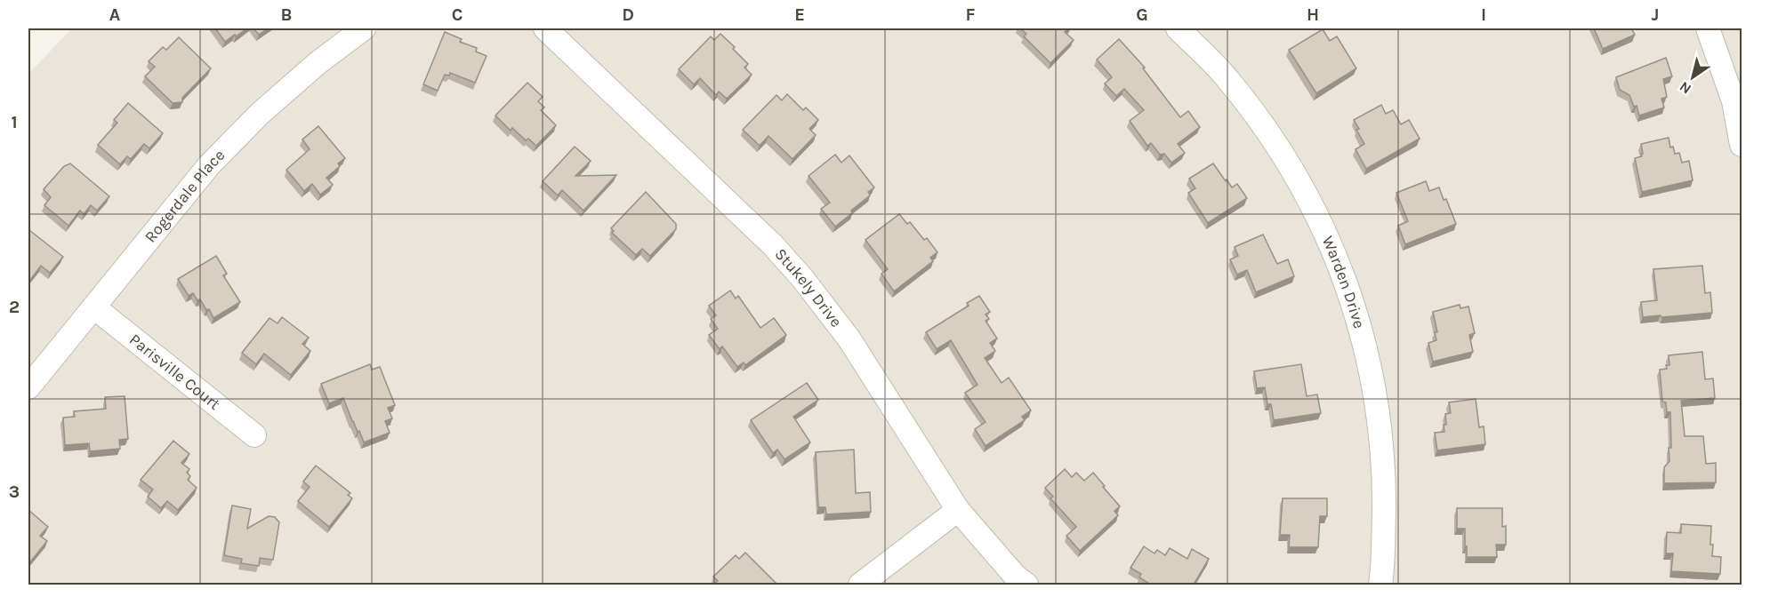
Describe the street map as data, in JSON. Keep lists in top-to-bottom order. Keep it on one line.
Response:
{"streets":{"street":["Rogerdale Place","Warden Drive","Stukely Drive","Parisville Court"]},"crossings":[["Rogerdale Place","Parisville Court"]],"north":"bottom left","grid":{"columns":["A","B","C","D","E","F","G","H","I","J"],"rows":["1","2","3"]}}
